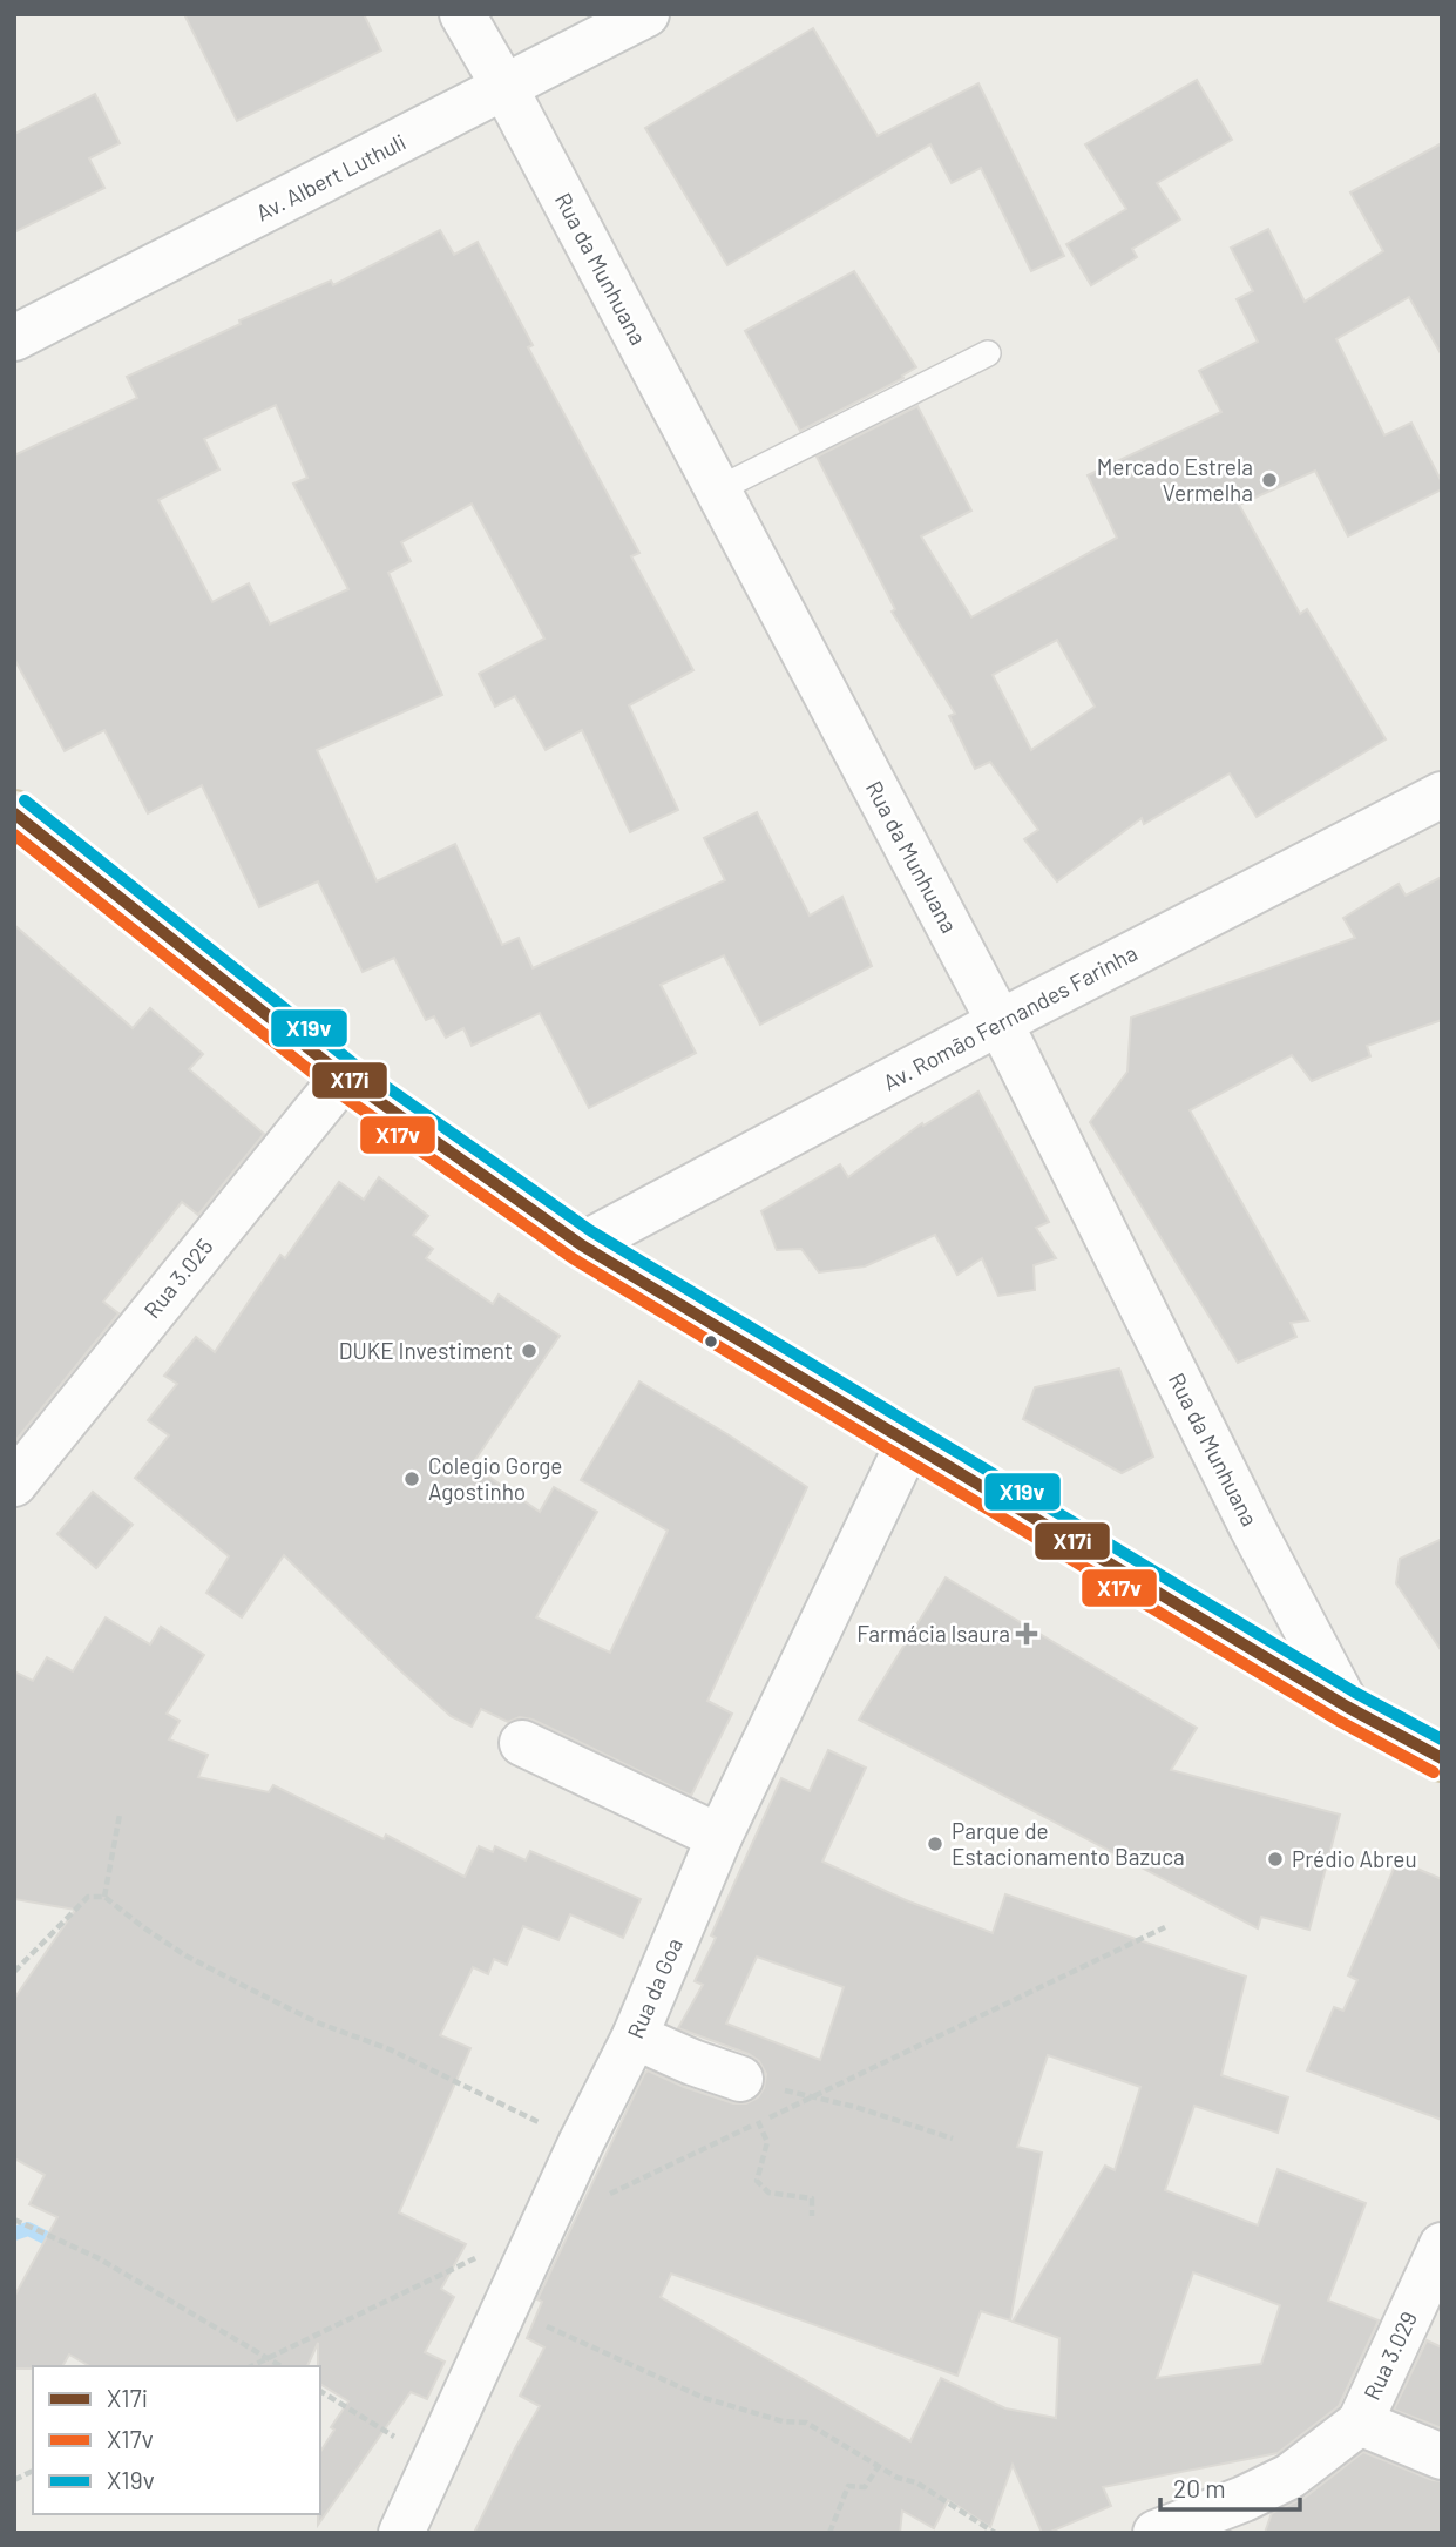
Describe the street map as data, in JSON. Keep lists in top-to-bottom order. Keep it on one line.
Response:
{"streets":{"street":["Av. Albert Luthuli","Rua da Munhuana","Av. Romão Fernandes Farinha","Rua 3.025","Rua da Goa","Rua 3.029"]},"crossings":[["Av. Albert Luthuli","Rua da Munhuana"],["Rua da Munhuana","Av. Romão Fernandes Farinha"]],"places":{"other":["Mercado Estrela Vermelha","DUKE Investiment","Colegio Gorge Agostinho","Parque de Estacionamento Bazuca","Prédio Abreu"],"health":["Farmácia Isaura"]},"lines":["transit line X19v","transit line X17i","transit line X17v"],"legend":["X17i","X17v","X19v"],"scale_bar":"20 m"}
